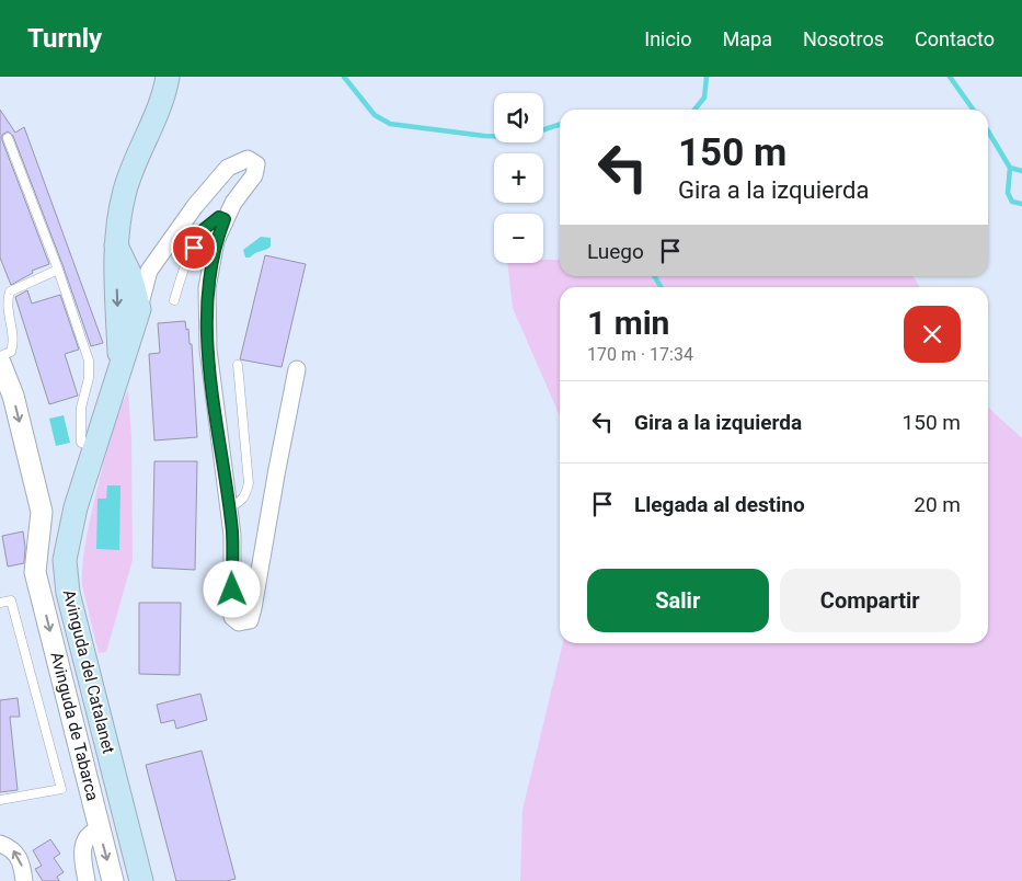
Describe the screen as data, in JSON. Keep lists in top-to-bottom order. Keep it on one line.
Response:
{"streets":{"main road":["Avinguda del Catalanet"],"street":["Avinguda de Tabarca"]},"one_way":["Avinguda de Tabarca"],"page":{"header":"Turnly","nav":["Inicio","Mapa","Nosotros","Contacto"],"map_buttons":["+","−"],"turn":["150 m","Gira a la izquierda"],"then":"Luego","heading":["1 min","170 m · 17:34"],"list":[{"name":"Gira a la izquierda","value":"150 m"},{"name":"Llegada al destino","value":"20 m"}],"buttons":["Salir","Compartir"]}}
